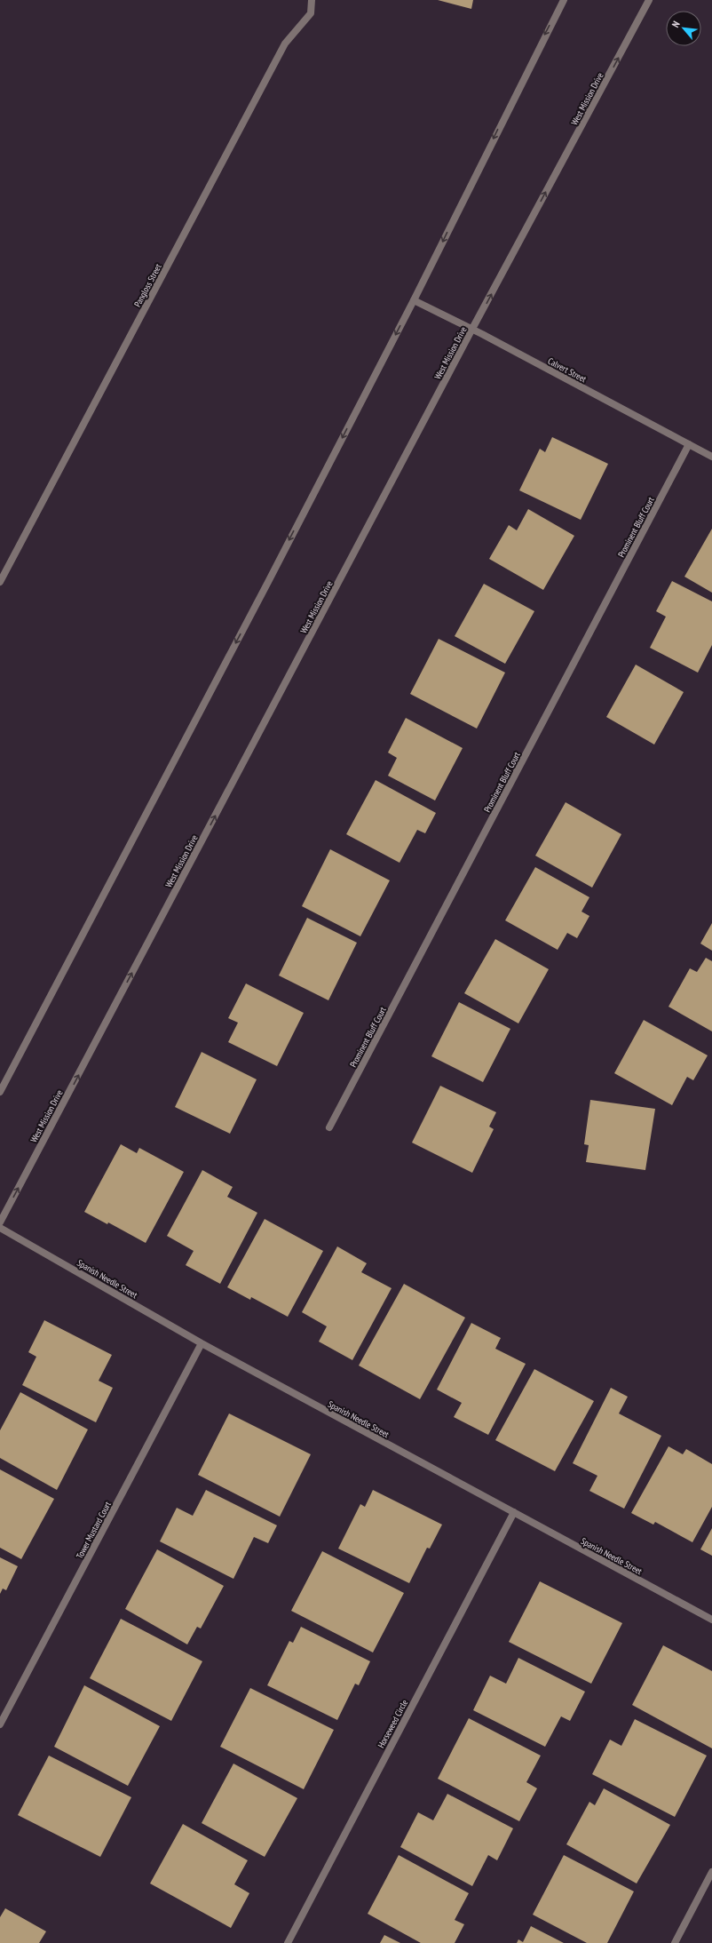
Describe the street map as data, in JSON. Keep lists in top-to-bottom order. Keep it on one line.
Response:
{"streets":{"street":["West Mission Drive","Pangloss Street","Calvert Street","Prominent Bluff Court","Spanish Needle Street","Tower Mustard Court","Horseweed Circle"]},"crossings":[["West Mission Drive","Calvert Street"],["Calvert Street","Prominent Bluff Court"],["Spanish Needle Street","Tower Mustard Court"],["Spanish Needle Street","Horseweed Circle"]],"north":"top left"}
